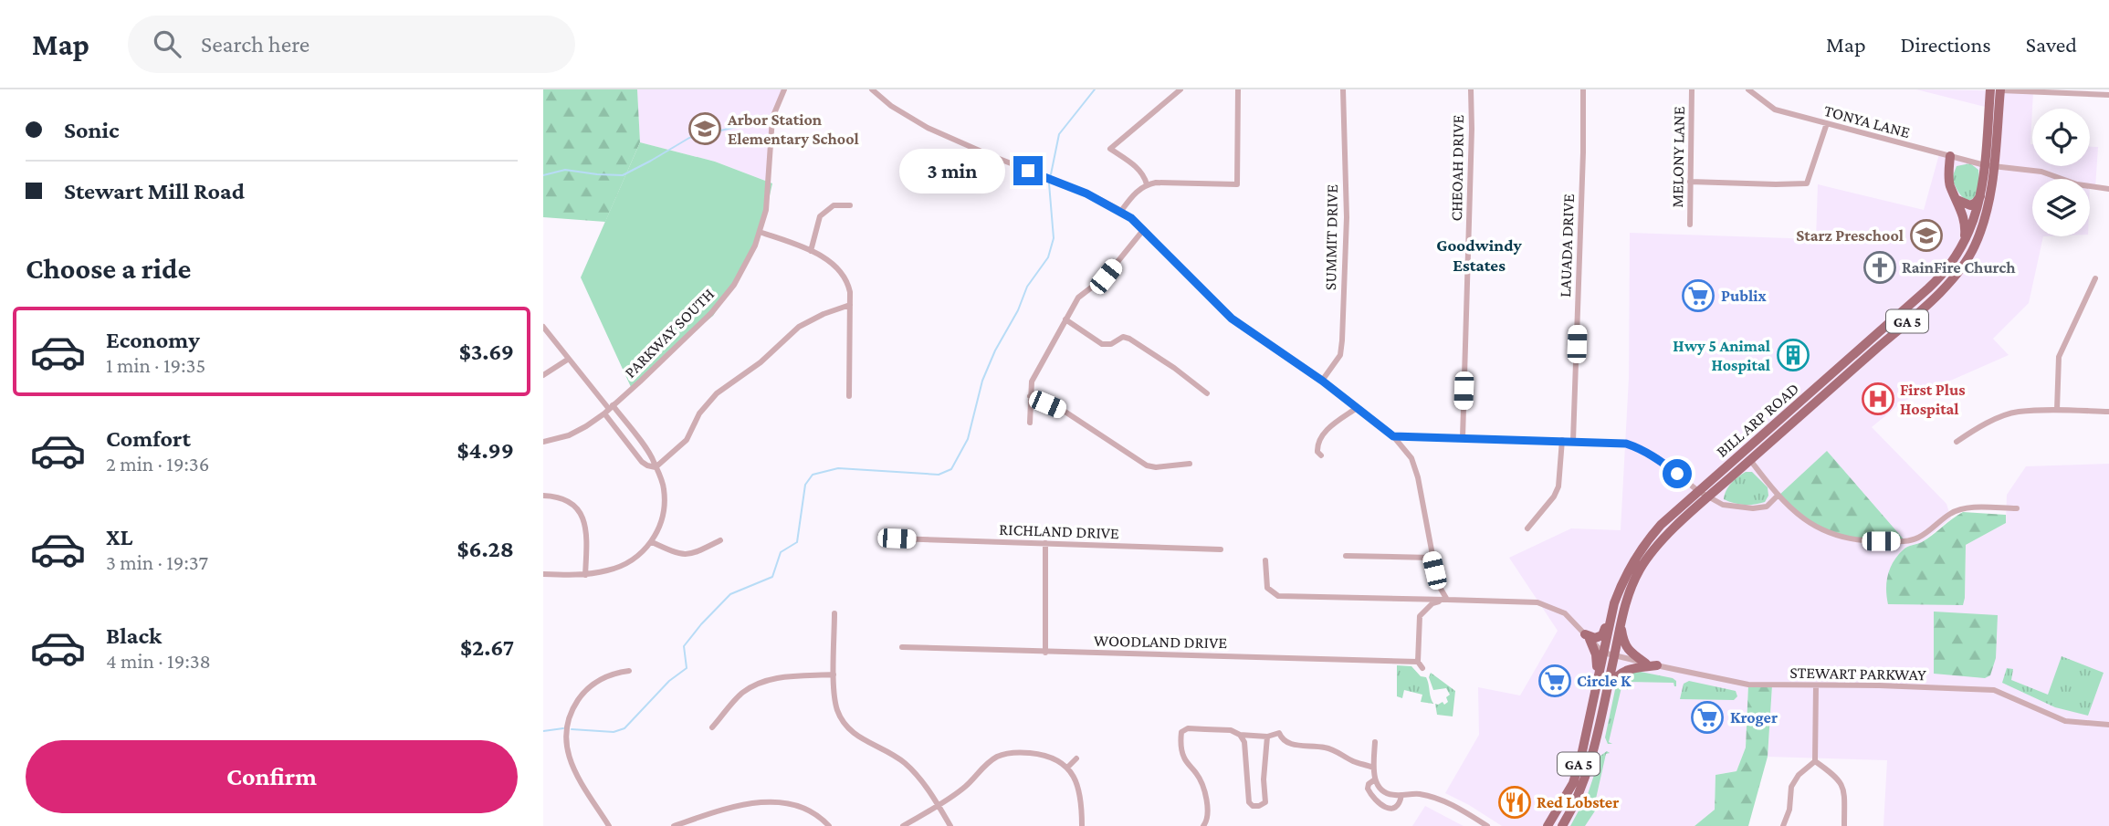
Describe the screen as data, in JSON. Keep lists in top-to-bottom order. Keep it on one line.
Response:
{"streets":{"main road":["GA 5","BILL ARP ROAD"],"street":["TONYA LANE","MELONY LANE","CHEOAH DRIVE","SUMMIT DRIVE","LAUADA DRIVE","PARKWAY SOUTH","RICHLAND DRIVE","WOODLAND DRIVE","STEWART PARKWAY"]},"crossings":[["TONYA LANE","BILL ARP ROAD"],["BILL ARP ROAD","STEWART PARKWAY"]],"districts":["Goodwindy Estates"],"places":{"school or university":["Arbor Station Elementary School","Starz Preschool"],"church":["RainFire Church"],"supermarket":["Publix","Circle K","Kroger"],"building":["Hwy 5 Animal Hospital"],"hospital":["First Plus Hospital"],"restaurant":["Red Lobster"]},"page":{"header":"Map","search":"Search here","nav":["Map","Directions","Saved"],"banner":["Sonic","Stewart Mill Road"],"bubble":"3 min","heading":"Choose a ride","list":[{"name":"Economy","note":"1 min · 19:35","value":"$3.69"},{"name":"Comfort","note":"2 min · 19:36","value":"$4.99"},{"name":"XL","note":"3 min · 19:37","value":"$6.28"},{"name":"Black","note":"4 min · 19:38","value":"$2.67"}],"buttons":"Confirm"}}
